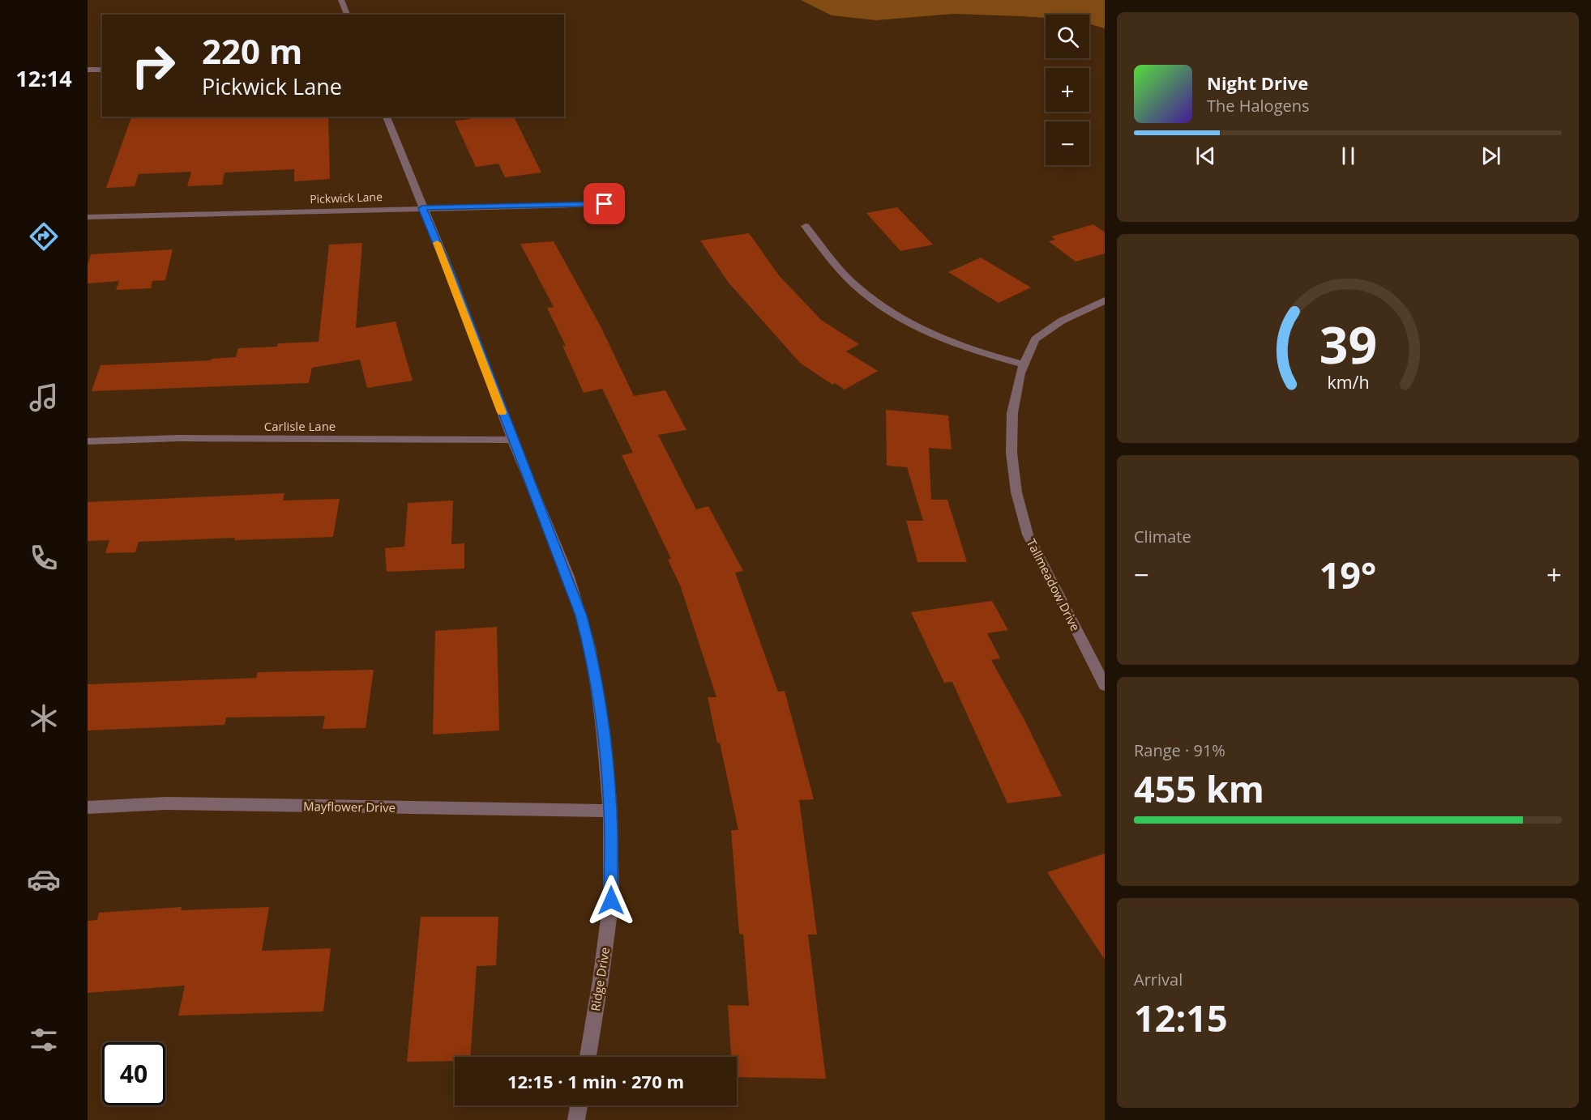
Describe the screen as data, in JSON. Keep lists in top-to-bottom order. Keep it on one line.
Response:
{"streets":{"street":["Pickwick Lane","Carlisle Lane","Tallmeadow Drive","Mayflower Drive","Ridge Drive"]},"crossings":[["Pickwick Lane","Ridge Drive"],["Carlisle Lane","Ridge Drive"],["Mayflower Drive","Ridge Drive"]],"page":{"tabs":"12:14","map_buttons":["+","−"],"turn":["220 m","Pickwick Lane"],"song":["Night Drive","The Halogens"],"tile":["Climate",["Range · 91%","455 km"],["Arrival","12:15"]],"heat":["−","19°","+"],"limit":"40","trip":"12:15 · 1 min · 270 m","gauge":["39","km/h"]}}
